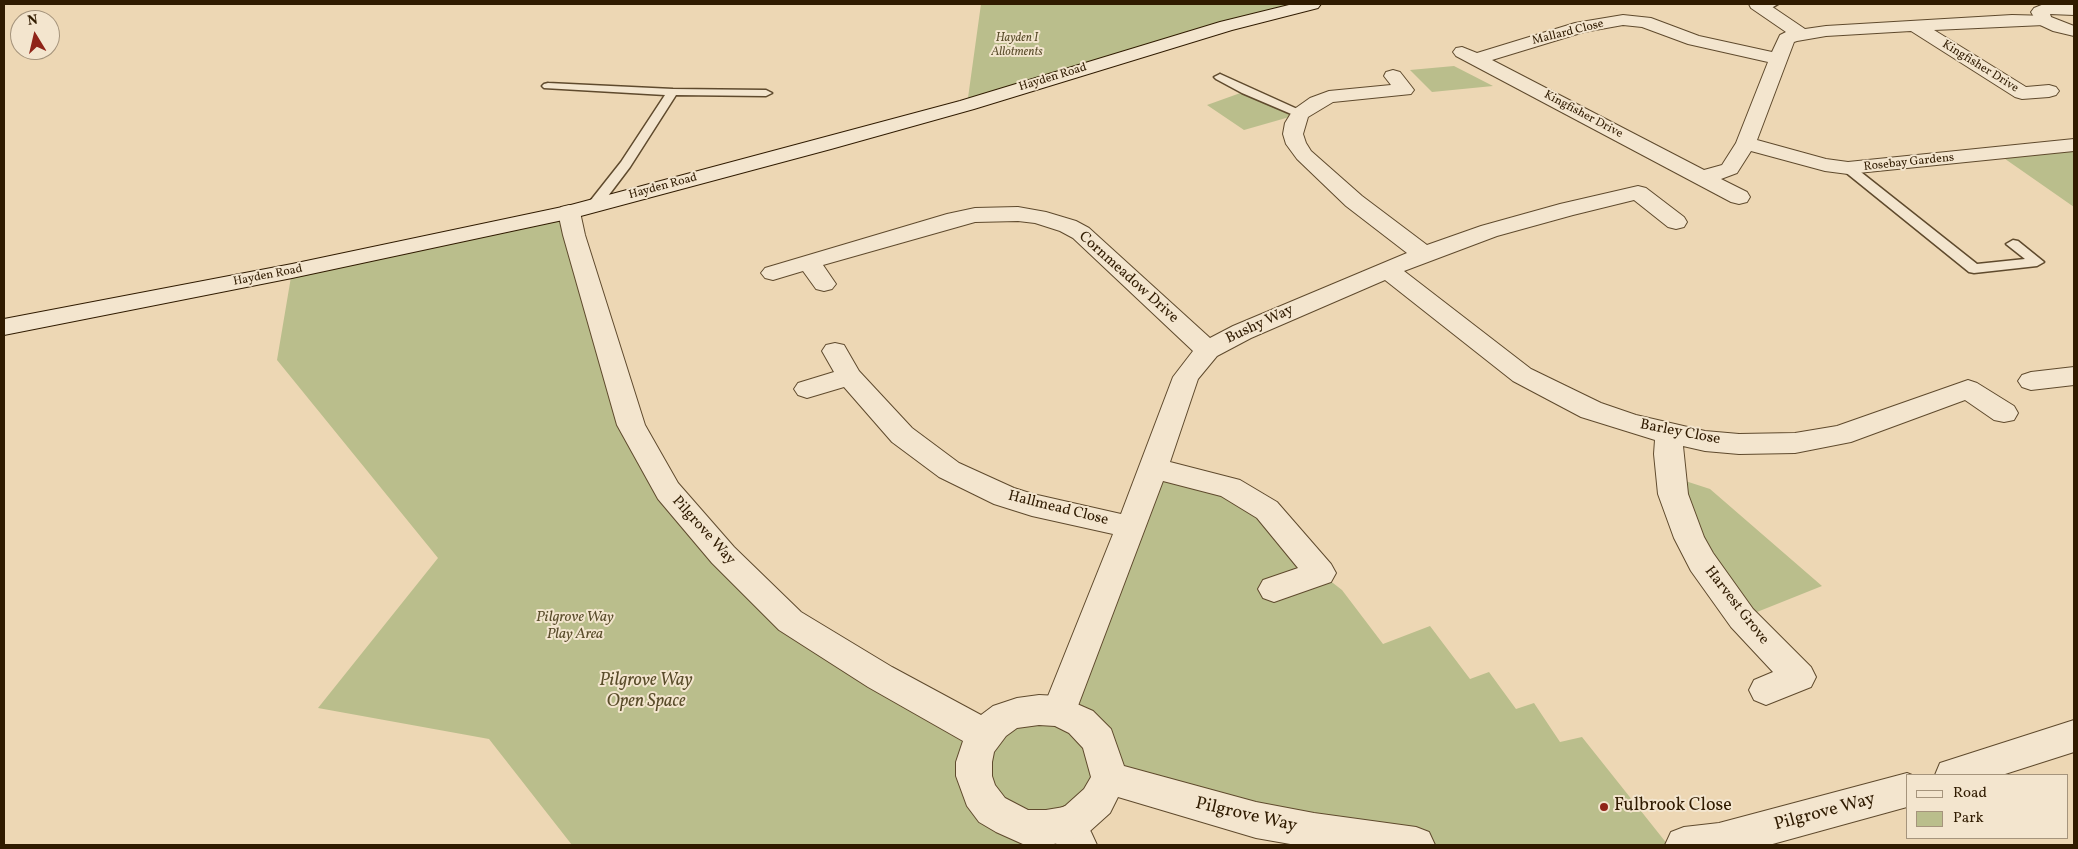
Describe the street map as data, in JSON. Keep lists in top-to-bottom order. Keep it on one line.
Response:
{"streets":{"street":["Mallard Close","Kingfisher Drive","Hayden Road","Rosebay Gardens","Cornmeadow Drive","Bushy Way","Barley Close","Hallmead Close","Pilgrove Way","Harvest Grove"]},"crossings":[["Mallard Close","Kingfisher Drive"],["Hayden Road","Pilgrove Way"],["Cornmeadow Drive","Bushy Way"],["Bushy Way","Barley Close"],["Bushy Way","Hallmead Close"],["Bushy Way","Pilgrove Way"],["Barley Close","Harvest Grove"]],"parks":["Hayden I Allotments","Pilgrove Way Play Area","Pilgrove Way Open Space"],"places":["Fulbrook Close"],"legend":["Road","Park"],"north":"top"}
